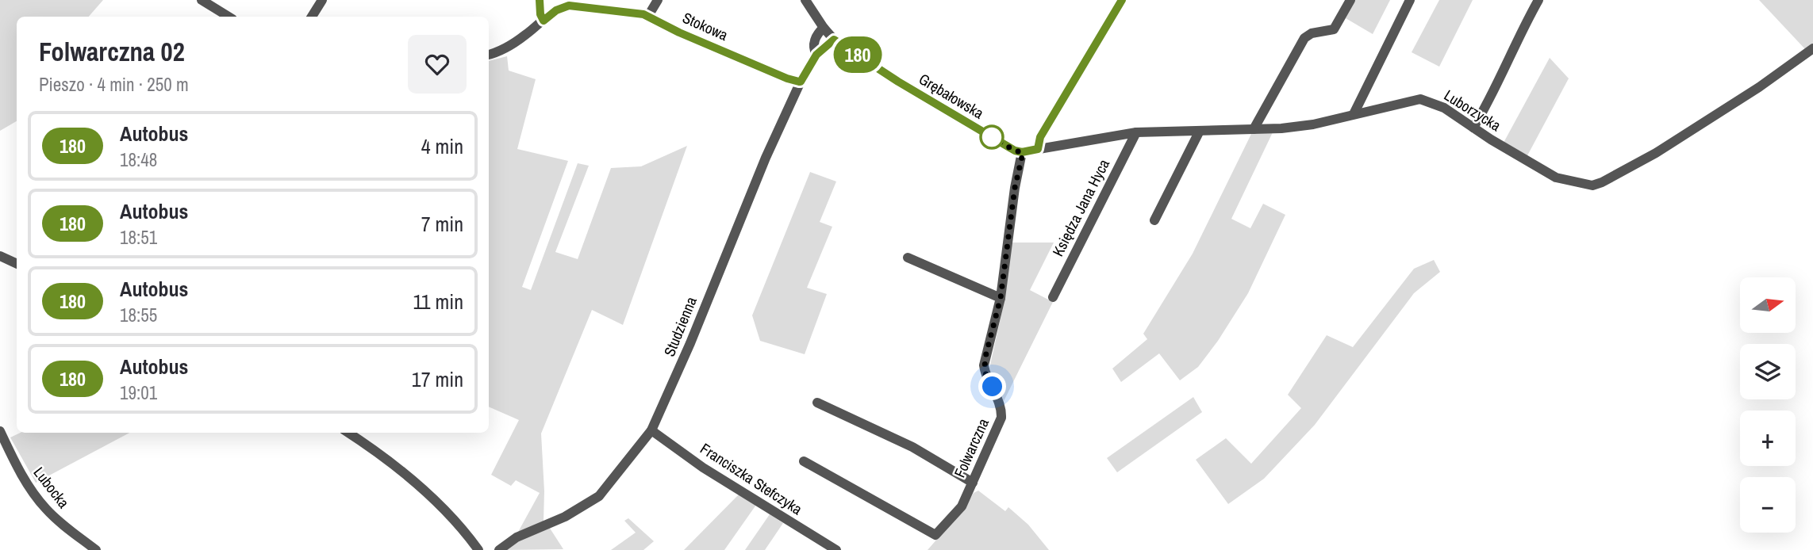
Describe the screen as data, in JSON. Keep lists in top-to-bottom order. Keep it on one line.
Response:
{"streets":{"street":["Stokowa","Grębałowska","Luborzycka","Księdza Jana Hyca","Studzienna","Folwarczna","Franciszka Stefczyka","Lubocka"]},"crossings":[["Stokowa","Studzienna"],["Grębałowska","Studzienna"],["Grębałowska","Folwarczna"],["Luborzycka","Księdza Jana Hyca"],["Studzienna","Franciszka Stefczyka"]],"lines":["bus line 180"],"north":"right","page":{"on_map":"180","heading":["Folwarczna 02","Pieszo · 4 min · 250 m"],"list":[{"mark":"180","name":"Autobus","note":"18:48","value":"4 min"},{"mark":"180","name":"Autobus","note":"18:51","value":"7 min"},{"mark":"180","name":"Autobus","note":"18:55","value":"11 min"},{"mark":"180","name":"Autobus","note":"19:01","value":"17 min"}],"map_buttons":["+","−"]}}
